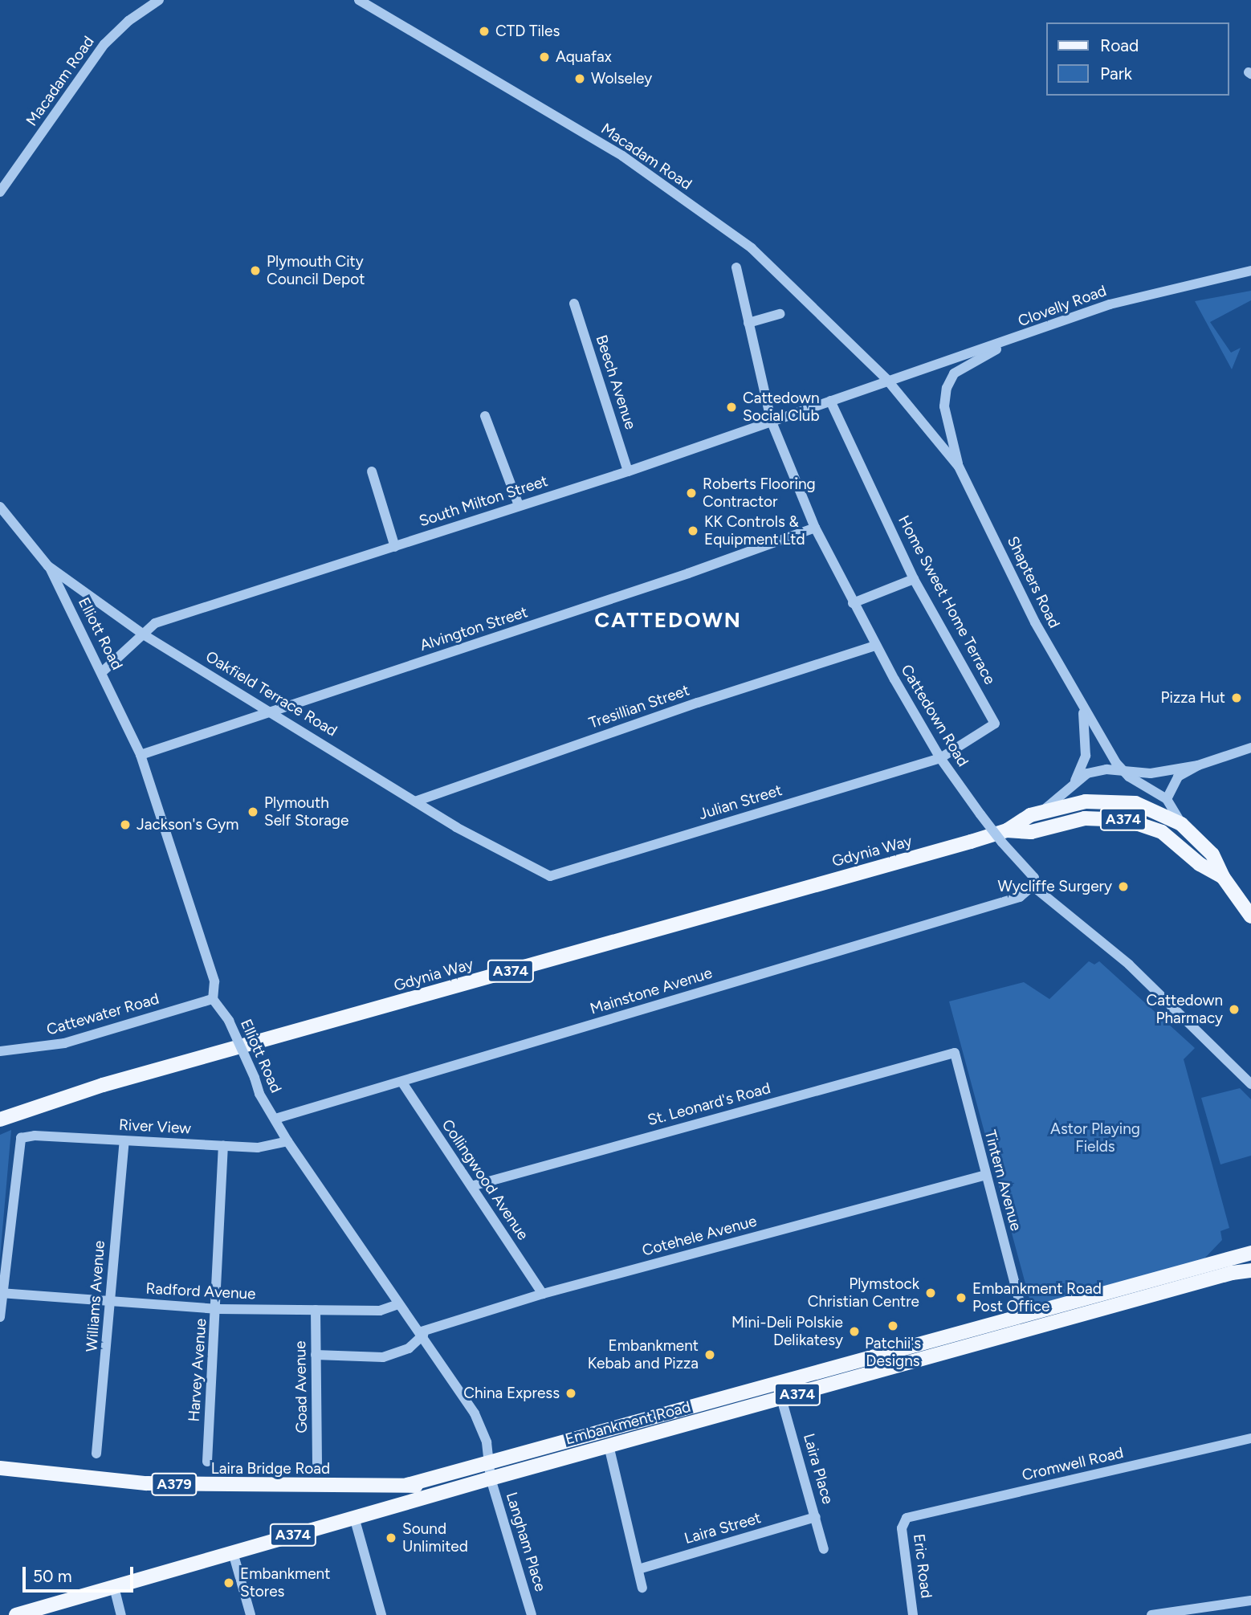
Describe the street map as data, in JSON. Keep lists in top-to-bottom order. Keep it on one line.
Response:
{"streets":{"main road":["A374","Gdynia Way","Embankment Road","Laira Bridge Road","A379"],"street":["Macadam Road","Clovelly Road","Beech Avenue","South Milton Street","Shapters Road","Home Sweet Home Terrace","Alvington Street","Elliott Road","Oakfield Terrace Road","Tresillian Street","Cattedown Road","Julian Street","Mainstone Avenue","Cattewater Road","St. Leonard's Road","River View","Collingwood Avenue","Tintern Avenue","Cotehele Avenue","Radford Avenue","Williams Avenue","Harvey Avenue","Goad Avenue","Cromwell Road","Laira Place","Laira Street","Langham Place","Eric Road"]},"crossings":[["Macadam Road","Clovelly Road"],["Macadam Road","South Milton Street"],["Macadam Road","Shapters Road"],["Clovelly Road","South Milton Street"],["Clovelly Road","Shapters Road"],["Beech Avenue","South Milton Street"],["South Milton Street","Shapters Road"],["South Milton Street","Home Sweet Home Terrace"],["South Milton Street","Elliott Road"],["South Milton Street","Oakfield Terrace Road"],["South Milton Street","Cattedown Road"],["Home Sweet Home Terrace","Cattedown Road"],["Home Sweet Home Terrace","Julian Street"],["Alvington Street","Elliott Road"],["Alvington Street","Oakfield Terrace Road"],["Alvington Street","Cattedown Road"],["Elliott Road","Oakfield Terrace Road"],["Elliott Road","Mainstone Avenue"],["Elliott Road","Cattewater Road"],["Elliott Road","River View"],["Elliott Road","Cotehele Avenue"],["Elliott Road","Radford Avenue"],["Elliott Road","Embankment Road"],["Elliott Road","Langham Place"],["Oakfield Terrace Road","Tresillian Street"],["Oakfield Terrace Road","Julian Street"],["Tresillian Street","Cattedown Road"],["Cattedown Road","Julian Street"],["Cattedown Road","Mainstone Avenue"],["A374","Embankment Road"],["A374","Laira Bridge Road"],["Mainstone Avenue","Collingwood Avenue"],["St. Leonard's Road","Collingwood Avenue"],["St. Leonard's Road","Tintern Avenue"],["River View","Radford Avenue"],["River View","Williams Avenue"],["River View","Harvey Avenue"],["Collingwood Avenue","Cotehele Avenue"],["Tintern Avenue","Cotehele Avenue"],["Tintern Avenue","Embankment Road"],["Cotehele Avenue","Goad Avenue"],["Radford Avenue","Williams Avenue"],["Radford Avenue","Harvey Avenue"],["Radford Avenue","Goad Avenue"],["Embankment Road","Laira Bridge Road"],["Embankment Road","Laira Place"],["Embankment Road","Langham Place"],["Cromwell Road","Eric Road"],["Laira Place","Laira Street"]],"districts":["CATTEDOWN"],"parks":["Astor Playing Fields"],"places":["CTD Tiles","Aquafax","Wolseley","Plymouth City Council Depot","Cattedown Social Club","Roberts Flooring Contractor","KK Controls & Equipment Ltd","Pizza Hut","Plymouth Self Storage","Jackson's Gym","Wycliffe Surgery","Cattedown Pharmacy","Plymstock Christian Centre","Embankment Road Post Office","Patchii's Designs","Mini-Deli Polskie Delikatesy","Embankment Kebab and Pizza","China Express","Sound Unlimited","Embankment Stores"],"legend":["Road","Park"],"scale_bar":"50 m"}
